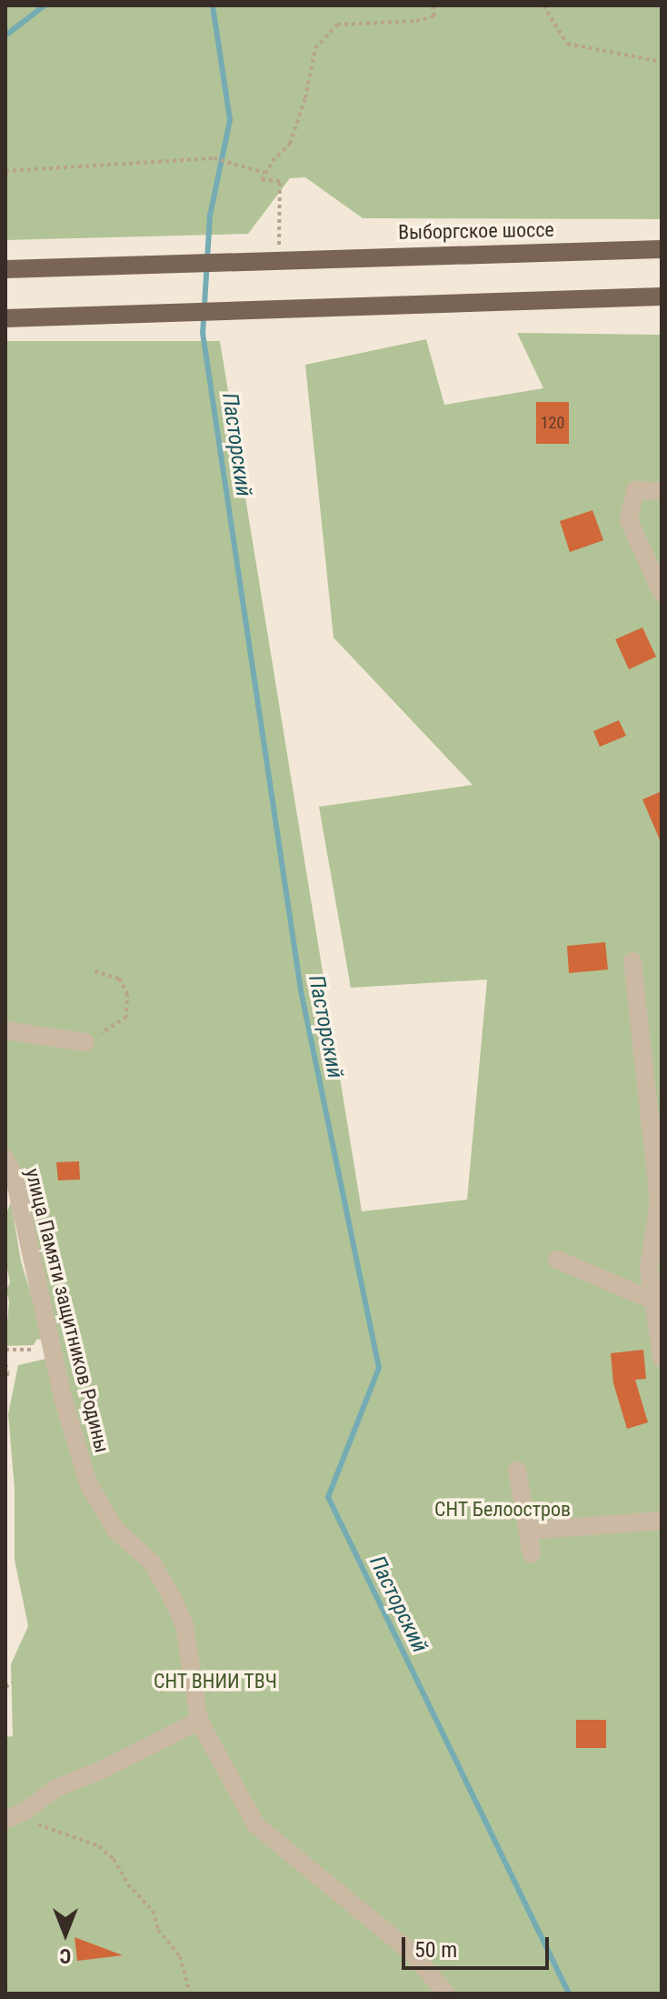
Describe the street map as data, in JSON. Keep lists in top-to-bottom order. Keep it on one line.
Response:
{"streets":{"main road":["Выборгское шоссе"],"street":["улица Памяти защитников Родины"]},"water":["Пасторский"],"parks":["СНТ Белоостров","СНТ ВНИИ ТВЧ"],"house_numbers":["120"],"scale_bar":"50 m","north":"bottom"}
